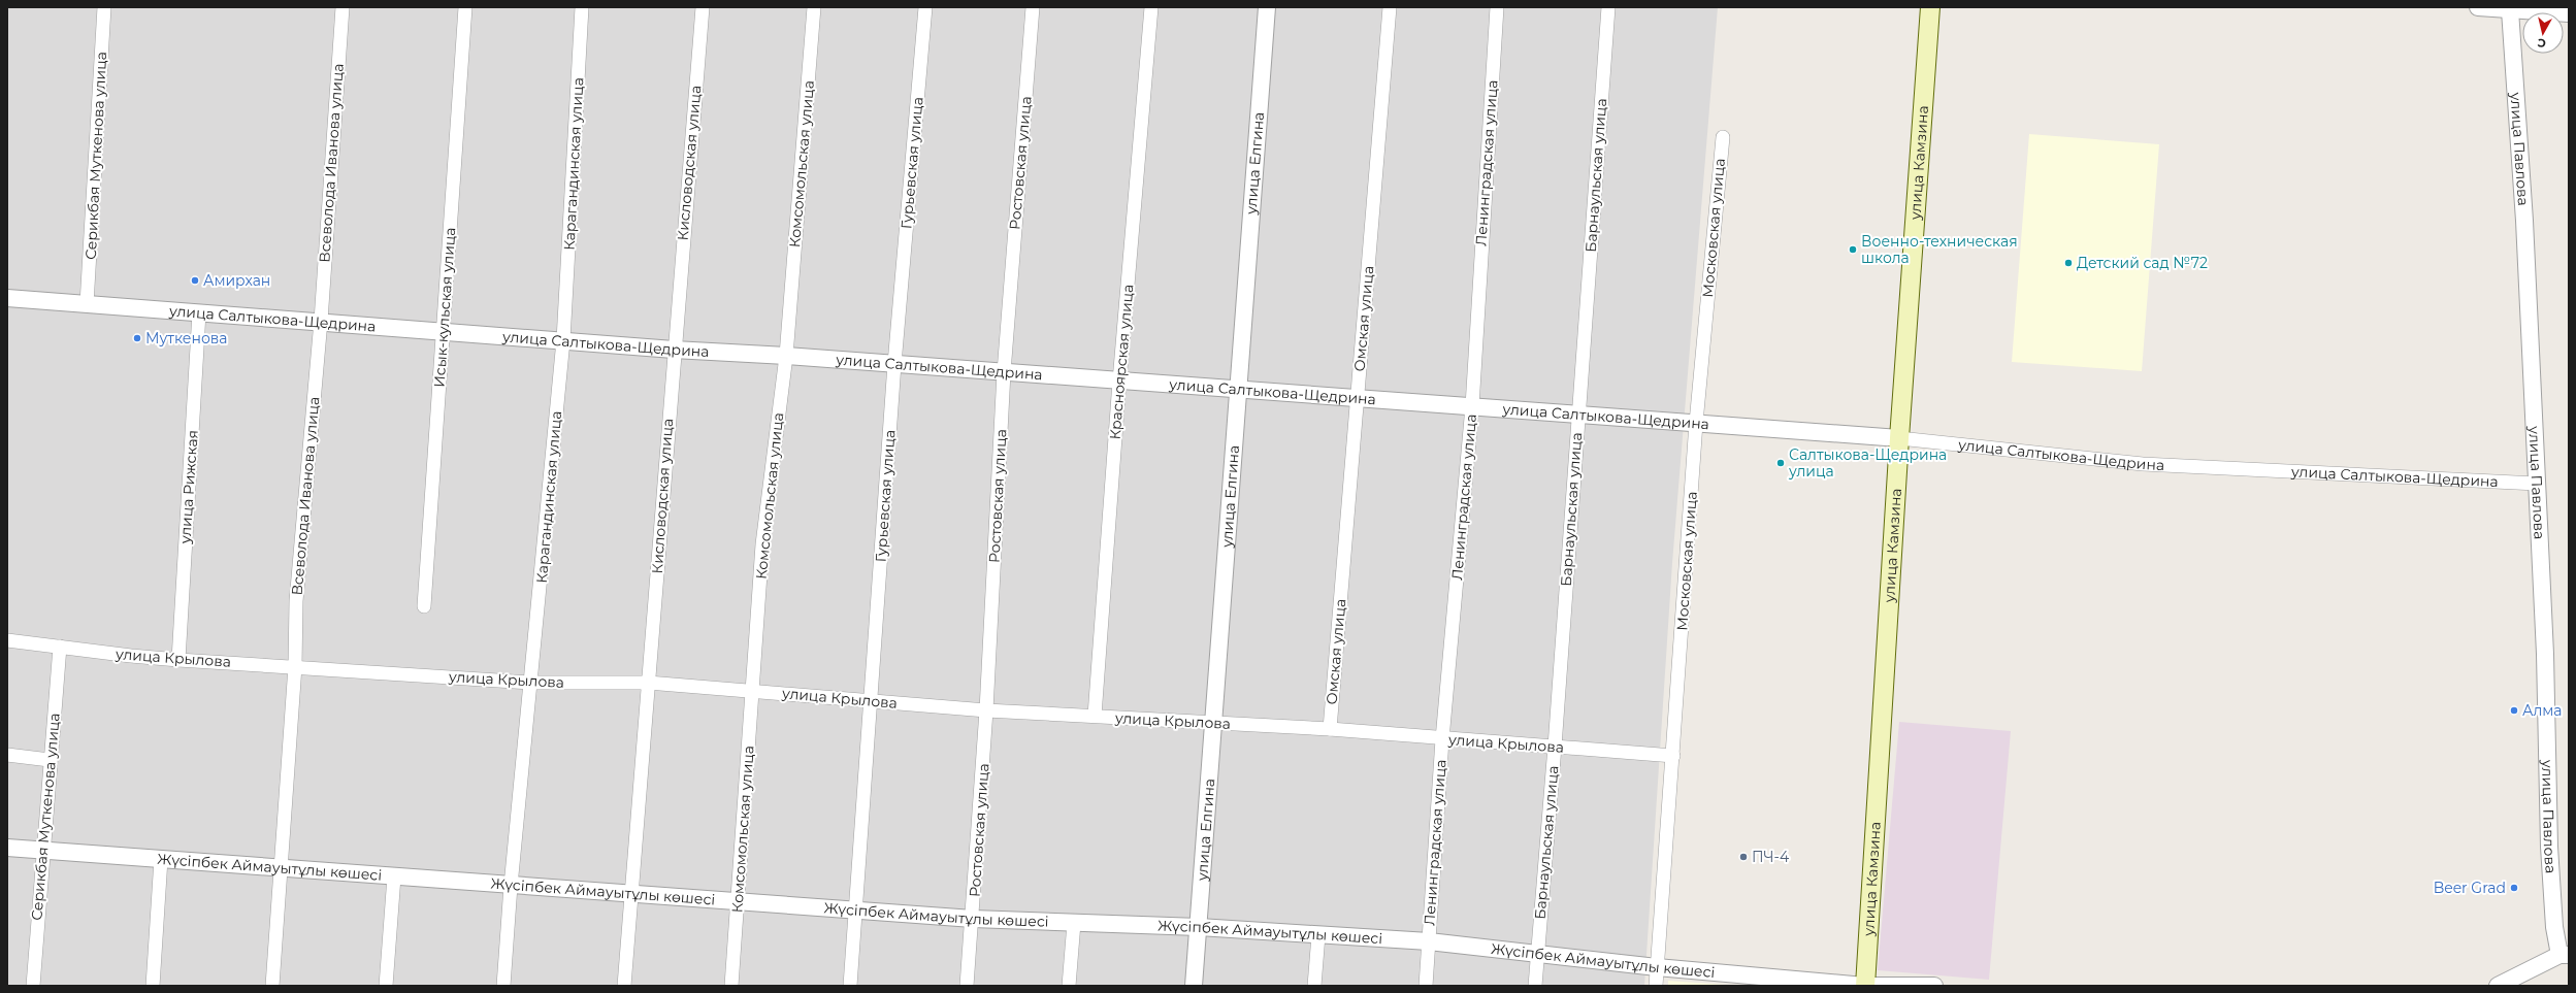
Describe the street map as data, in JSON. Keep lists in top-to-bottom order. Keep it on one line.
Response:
{"streets":{"main road":["улица Камзина"],"street":["улица Павлова","Серикбая Муткенова улица","Всеволода Иванова улица","Кисловодская улица","Гурьевская улица","Ростовская улица","улица Елгина","Ленинградская улица","Карагандинская улица","Комсомольская улица","Барнаульская улица","Московская улица","Исык-кульская улица","улица Салтыкова-Щедрина","Омская улица","Красноярская улица","улица Рижская","улица Крылова","Жүсіпбек Аймауытұлы көшесі"]},"crossings":[["улица Павлова","улица Салтыкова-Щедрина"],["Серикбая Муткенова улица","улица Салтыкова-Щедрина"],["Серикбая Муткенова улица","улица Крылова"],["Серикбая Муткенова улица","Жүсіпбек Аймауытұлы көшесі"],["Всеволода Иванова улица","улица Салтыкова-Щедрина"],["Всеволода Иванова улица","улица Крылова"],["Всеволода Иванова улица","Жүсіпбек Аймауытұлы көшесі"],["Кисловодская улица","улица Салтыкова-Щедрина"],["Кисловодская улица","улица Крылова"],["Кисловодская улица","Жүсіпбек Аймауытұлы көшесі"],["Гурьевская улица","улица Салтыкова-Щедрина"],["Гурьевская улица","улица Крылова"],["Гурьевская улица","Жүсіпбек Аймауытұлы көшесі"],["Ростовская улица","улица Салтыкова-Щедрина"],["Ростовская улица","улица Крылова"],["Ростовская улица","Жүсіпбек Аймауытұлы көшесі"],["улица Елгина","улица Салтыкова-Щедрина"],["улица Елгина","улица Крылова"],["улица Елгина","Жүсіпбек Аймауытұлы көшесі"],["Ленинградская улица","улица Салтыкова-Щедрина"],["Ленинградская улица","улица Крылова"],["Ленинградская улица","Жүсіпбек Аймауытұлы көшесі"],["улица Камзина","улица Салтыкова-Щедрина"],["улица Камзина","Жүсіпбек Аймауытұлы көшесі"],["Карагандинская улица","улица Салтыкова-Щедрина"],["Карагандинская улица","улица Крылова"],["Карагандинская улица","Жүсіпбек Аймауытұлы көшесі"],["Комсомольская улица","улица Салтыкова-Щедрина"],["Комсомольская улица","улица Крылова"],["Комсомольская улица","Жүсіпбек Аймауытұлы көшесі"],["Барнаульская улица","улица Салтыкова-Щедрина"],["Барнаульская улица","улица Крылова"],["Барнаульская улица","Жүсіпбек Аймауытұлы көшесі"],["Московская улица","улица Салтыкова-Щедрина"],["Московская улица","улица Крылова"],["Московская улица","Жүсіпбек Аймауытұлы көшесі"],["Исык-кульская улица","улица Салтыкова-Щедрина"],["улица Салтыкова-Щедрина","Омская улица"],["улица Салтыкова-Щедрина","Красноярская улица"],["улица Салтыкова-Щедрина","улица Рижская"],["Омская улица","улица Крылова"],["Красноярская улица","улица Крылова"],["улица Рижская","улица Крылова"]],"places":["Военно-техническая школа","Детский сад №72","Амирхан","Муткенова","Салтыкова-Щедрина улица","Алма","ПЧ-4","Beer Grad"],"north":"bottom"}
